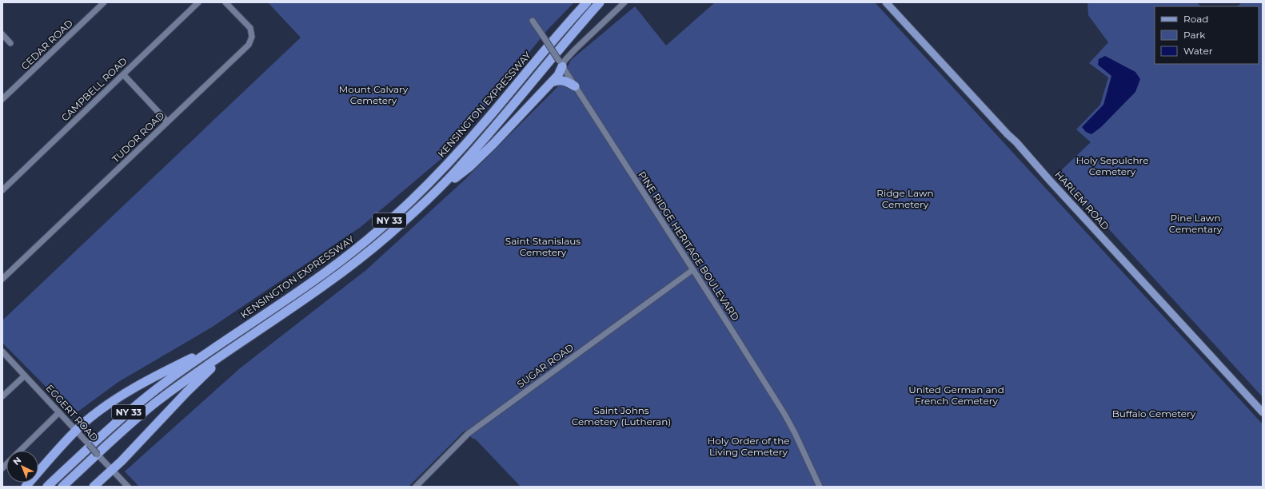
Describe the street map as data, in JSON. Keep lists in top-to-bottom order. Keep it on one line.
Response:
{"streets":{"highway":["KENSINGTON EXPRESSWAY","NY 33"],"main road":["HARLEM ROAD"],"street":["CEDAR ROAD","CAMPBELL ROAD","TUDOR ROAD","PINE RIDGE HERITAGE BOULEVARD","SUGAR ROAD","EGGERT ROAD"]},"crossings":[["PINE RIDGE HERITAGE BOULEVARD","SUGAR ROAD"]],"parks":["Mount Calvary Cemetery","Holy Sepulchre Cemetery","Ridge Lawn Cemetery","Pine Lawn Cementary","Saint Stanislaus Cemetery","United German and French Cemetery","Saint Johns Cemetery (Lutheran)","Buffalo Cemetery","Holy Order of the Living Cemetery"],"legend":["Road","Park","Water"],"north":"top left"}
